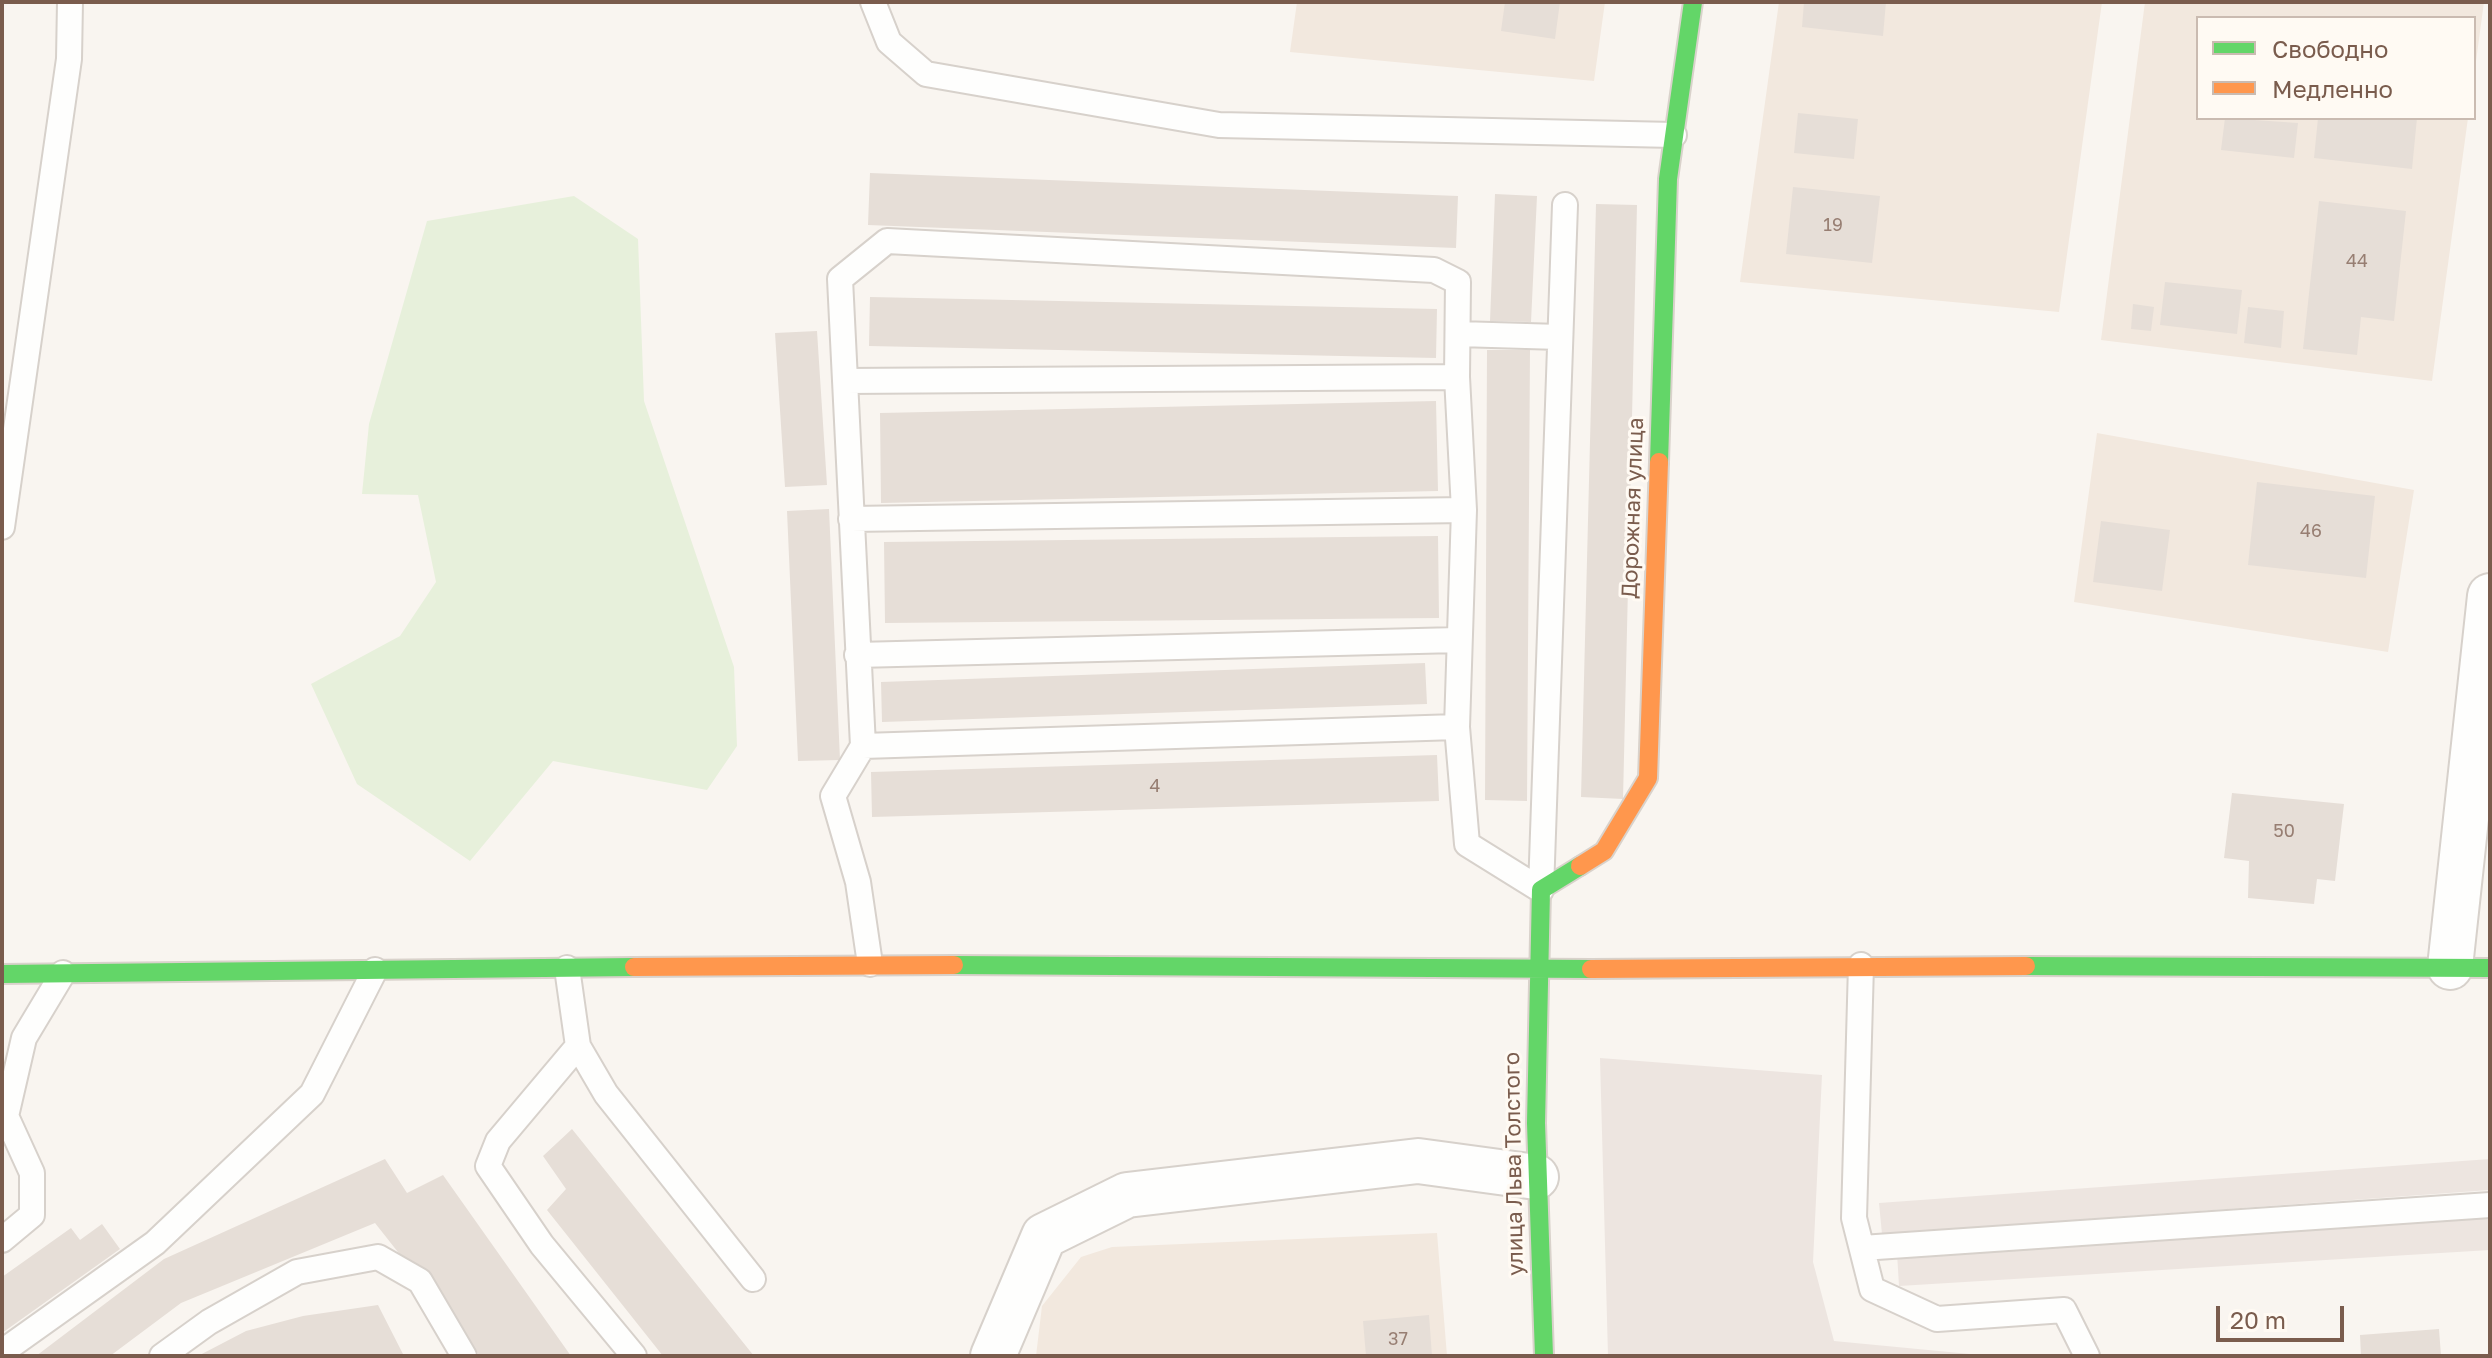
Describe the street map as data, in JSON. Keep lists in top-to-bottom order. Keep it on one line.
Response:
{"streets":{"street":["Дорожная улица","улица Льва Толстого"]},"house_numbers":["19","44","46","4","50","37"],"legend":["Свободно","Медленно"],"scale_bar":"20 m"}
